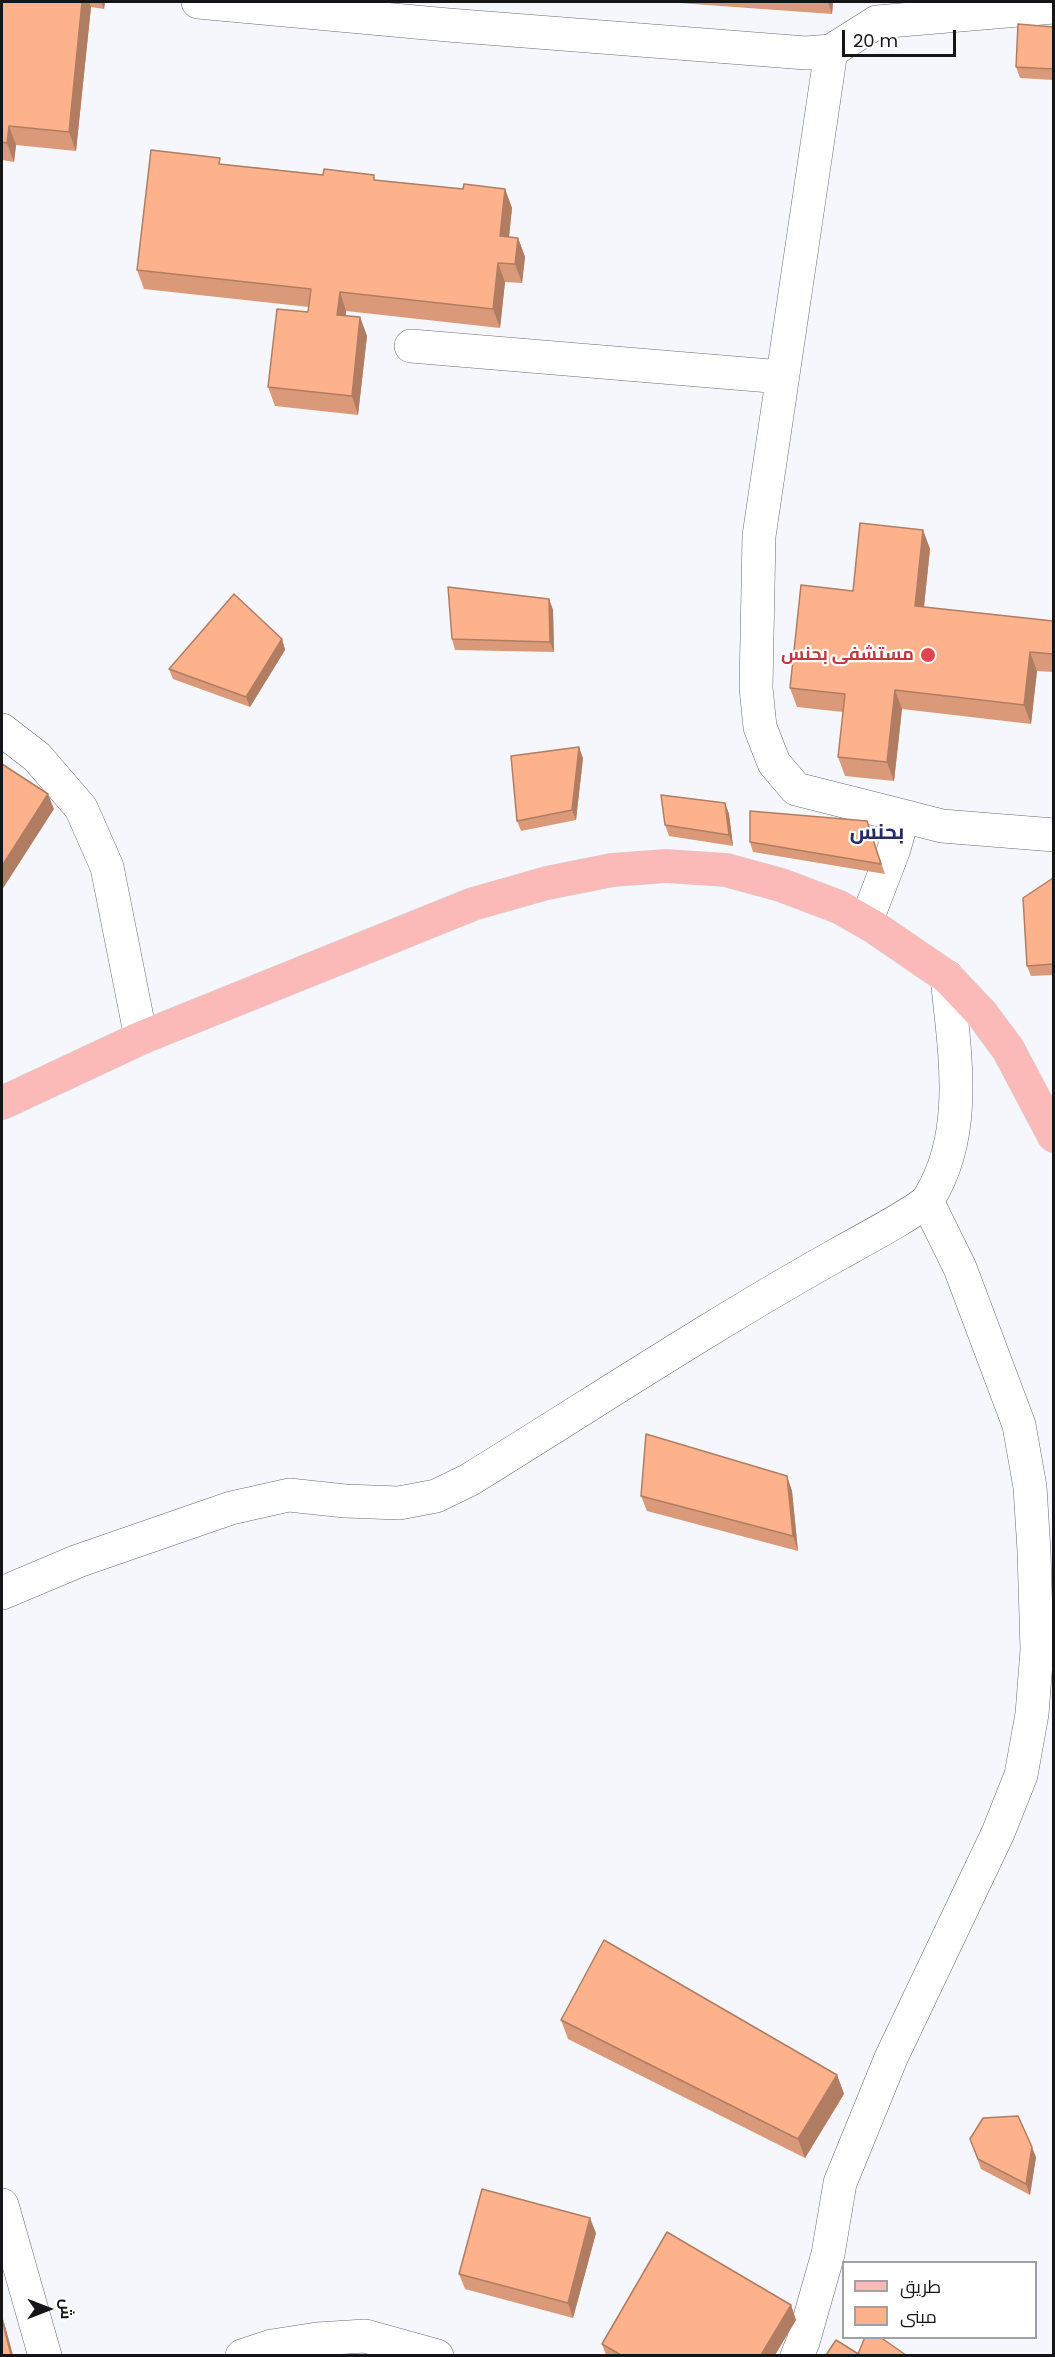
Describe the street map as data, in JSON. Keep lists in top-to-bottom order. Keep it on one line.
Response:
{"districts":["بحنس"],"places":["مستشفى بحنس"],"legend":["طريق","مبنى"],"scale_bar":"20 m","north":"right"}
